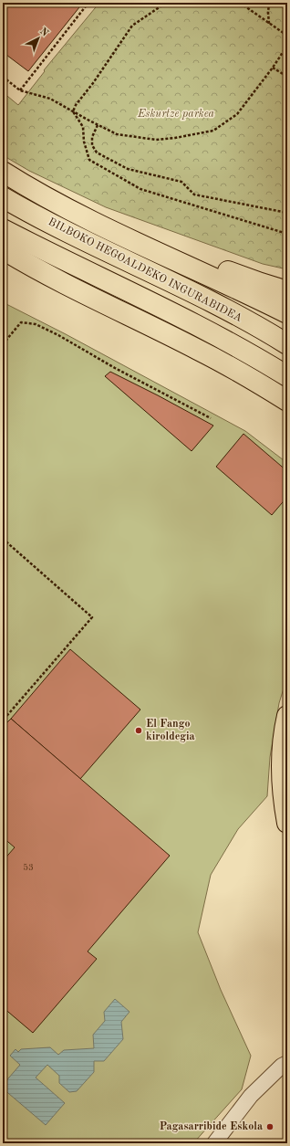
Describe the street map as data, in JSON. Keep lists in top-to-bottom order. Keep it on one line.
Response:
{"streets":{"highway":["BILBOKO HEGOALDEKO INGURABIDEA"]},"parks":["Eskurtze parkea"],"places":["El Fango kiroldegia","Pagasarribide Eskola"],"house_numbers":["53"],"north":"top right"}
